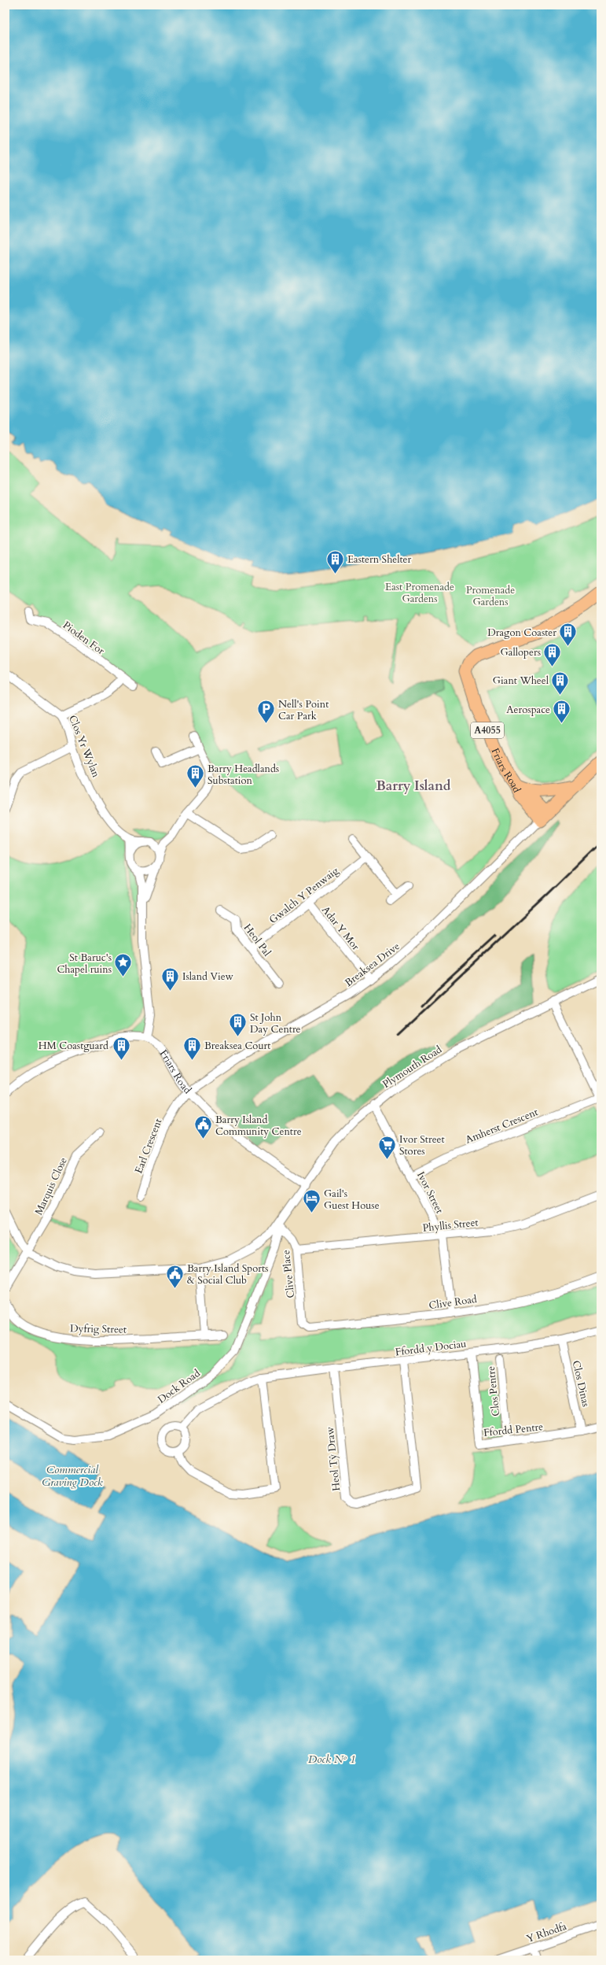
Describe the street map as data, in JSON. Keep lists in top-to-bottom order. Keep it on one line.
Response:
{"streets":{"main road":["A4055","Friars Road"],"street":["Pioden For","Clos Yr Wylan","Gwalch Y Penwaig","Adar Y Mor","Heol Pal","Breaksea Drive","Plymouth Road","Amherst Crescent","Earl Crescent","Marquis Close","Ivor Street","Phyllis Street","Clive Place","Clive Road","Dyfrig Street","Ffordd y Dociau","Clos Dinas","Dock Road","Clos Pentre","Ffordd Pentre","Heol Tŷ Draw","Y Rhodfa"]},"crossings":[["Friars Road","Breaksea Drive"],["Friars Road","Plymouth Road"],["Friars Road","Earl Crescent"],["Gwalch Y Penwaig","Adar Y Mor"],["Gwalch Y Penwaig","Heol Pal"],["Adar Y Mor","Breaksea Drive"],["Breaksea Drive","Earl Crescent"],["Plymouth Road","Marquis Close"],["Plymouth Road","Ivor Street"],["Plymouth Road","Clive Place"],["Plymouth Road","Dock Road"],["Amherst Crescent","Ivor Street"],["Ivor Street","Phyllis Street"],["Ivor Street","Clive Road"],["Phyllis Street","Clive Place"],["Clive Place","Clive Road"],["Clive Place","Dock Road"],["Ffordd y Dociau","Clos Dinas"],["Ffordd y Dociau","Ffordd Pentre"],["Ffordd y Dociau","Heol Tŷ Draw"],["Clos Dinas","Ffordd Pentre"],["Clos Pentre","Ffordd Pentre"]],"districts":["Barry Island"],"water":["Commercial Graving Dock","Dock Nº 1"],"parks":["East Promenade Gardens","Promenade Gardens"],"places":{"building":["Eastern Shelter","Dragon Coaster","Gallopers","Giant Wheel","Aerospace","Barry Headlands Substation","Island View","St John Day Centre","HM Coastguard","Breaksea Court"],"parking":["Nell's Point Car Park"],"place":["St Baruc's Chapel ruins"],"public building":["Barry Island Community Centre","Barry Island Sports & Social Club"],"supermarket":["Ivor Street Stores"],"hotel":["Gail's Guest House"]}}
